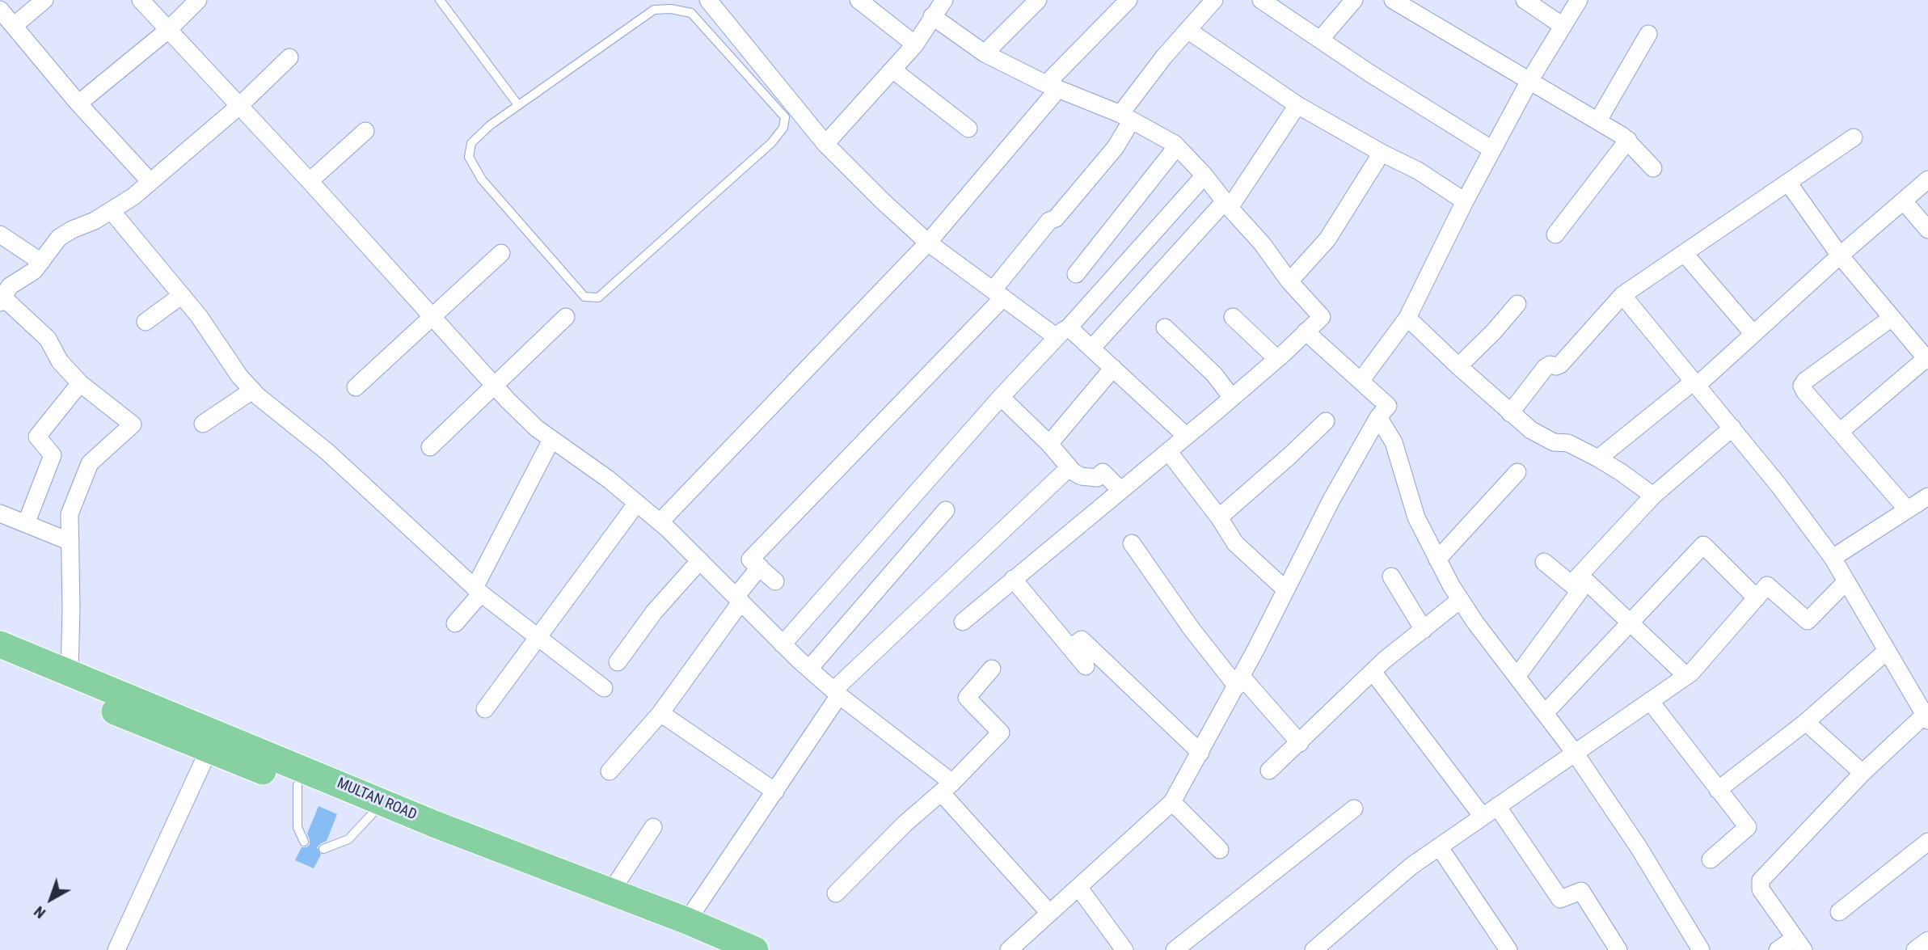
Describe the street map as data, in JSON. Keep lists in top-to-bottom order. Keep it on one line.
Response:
{"streets":{"main road":["MULTAN ROAD"]},"north":"bottom left"}
